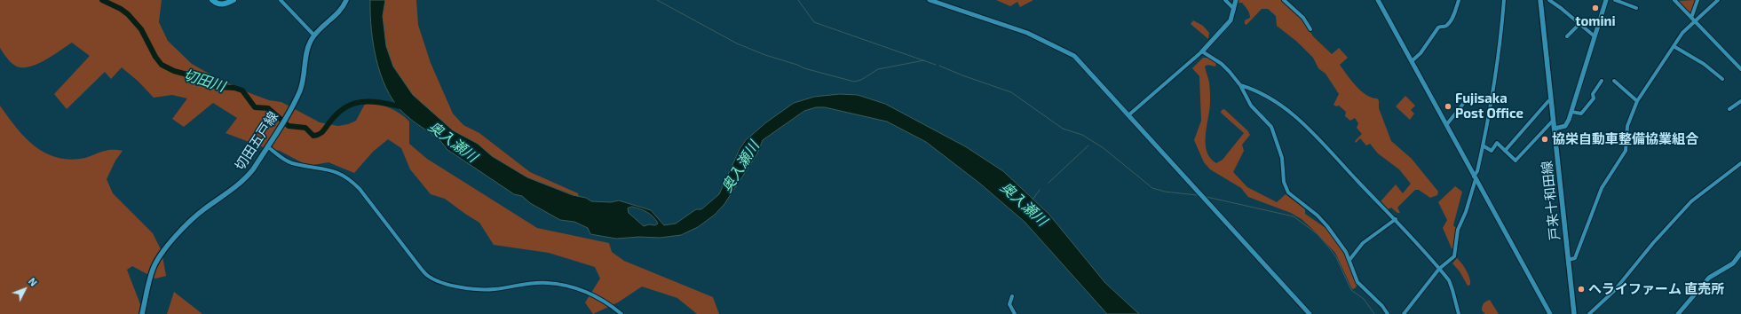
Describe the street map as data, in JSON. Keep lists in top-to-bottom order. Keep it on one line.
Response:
{"streets":{"main road":["切田五戸線","戸来十和田線"]},"water":["切田川","奥入瀬川"],"places":["tomini","Fujisaka Post Office","協栄自動車整備協業組合","ヘライファーム 直売所"],"north":"top right"}
